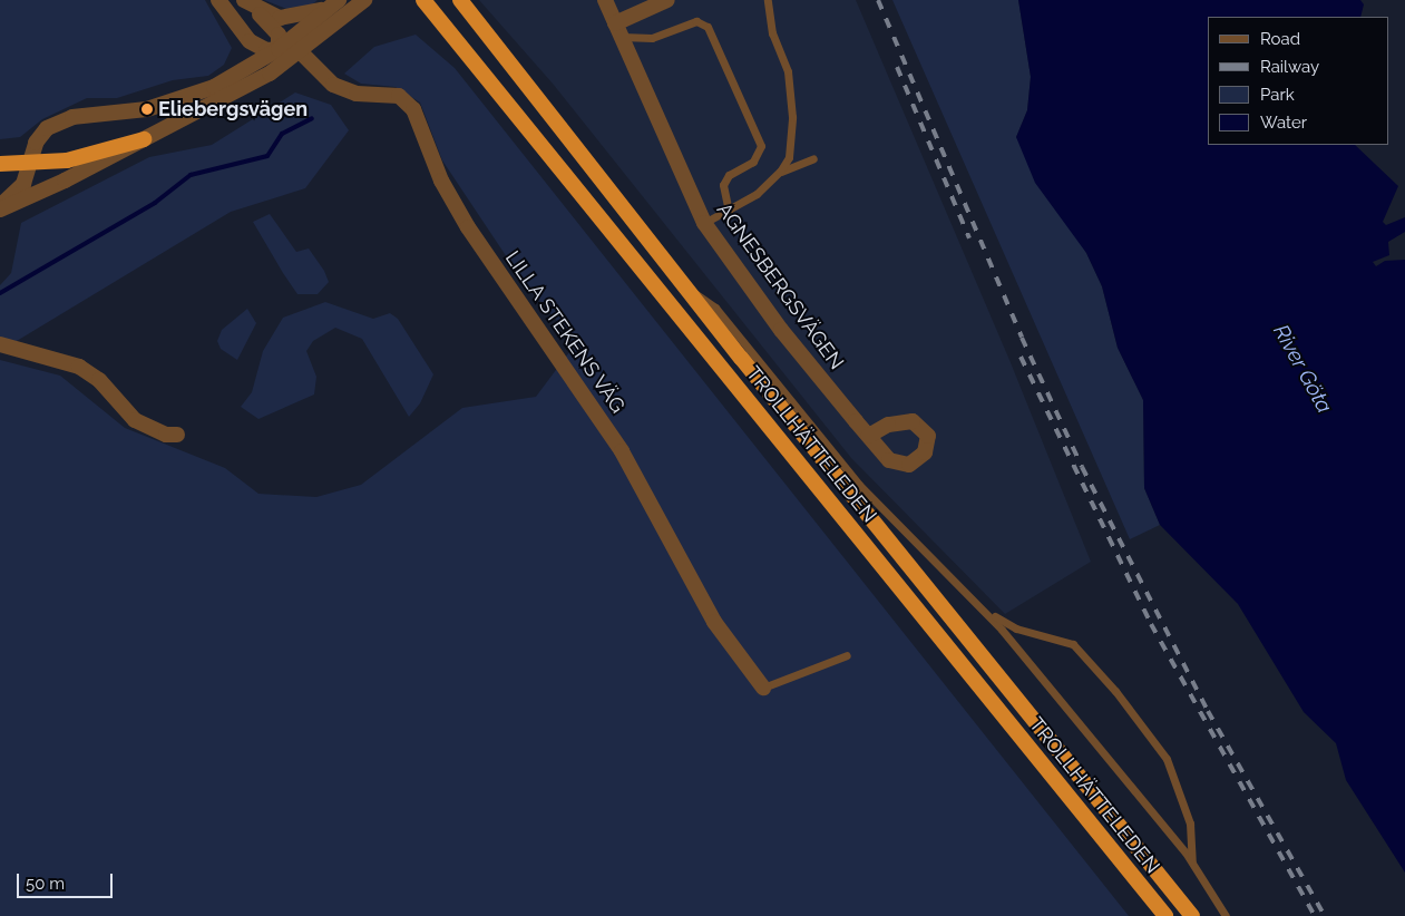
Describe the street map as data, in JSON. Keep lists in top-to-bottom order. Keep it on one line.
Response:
{"streets":{"highway":["TROLLHÄTTELEDEN"],"street":["AGNESBERGSVÄGEN","LILLA STEKENS VÄG"]},"water":["River Göta"],"places":["Eliebergsvägen"],"legend":["Road","Railway","Park","Water"],"scale_bar":"50 m"}
